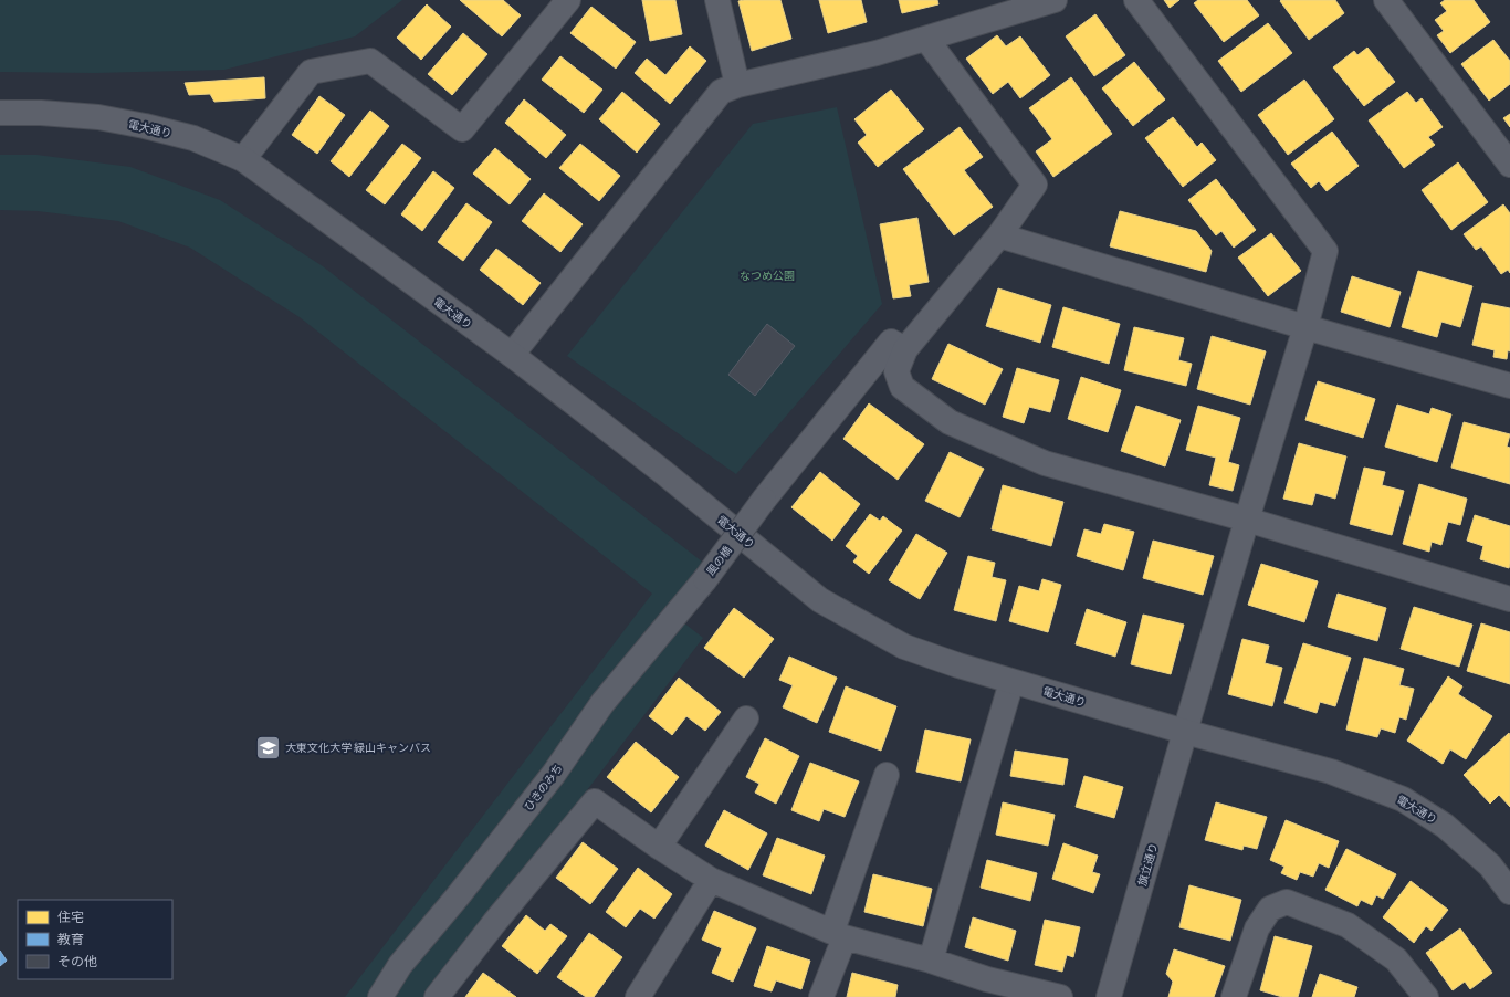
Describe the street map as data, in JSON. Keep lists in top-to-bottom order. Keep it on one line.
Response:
{"streets":{"street":["電大通り","風の橋","ひきのみち","旗立通り"]},"crossings":[["電大通り","旗立通り"],["風の橋","ひきのみち"]],"parks":["なつめ公園"],"places":{"school or university":["大東文化大学 緑山キャンパス"]},"legend":["住宅","教育","その他"]}
